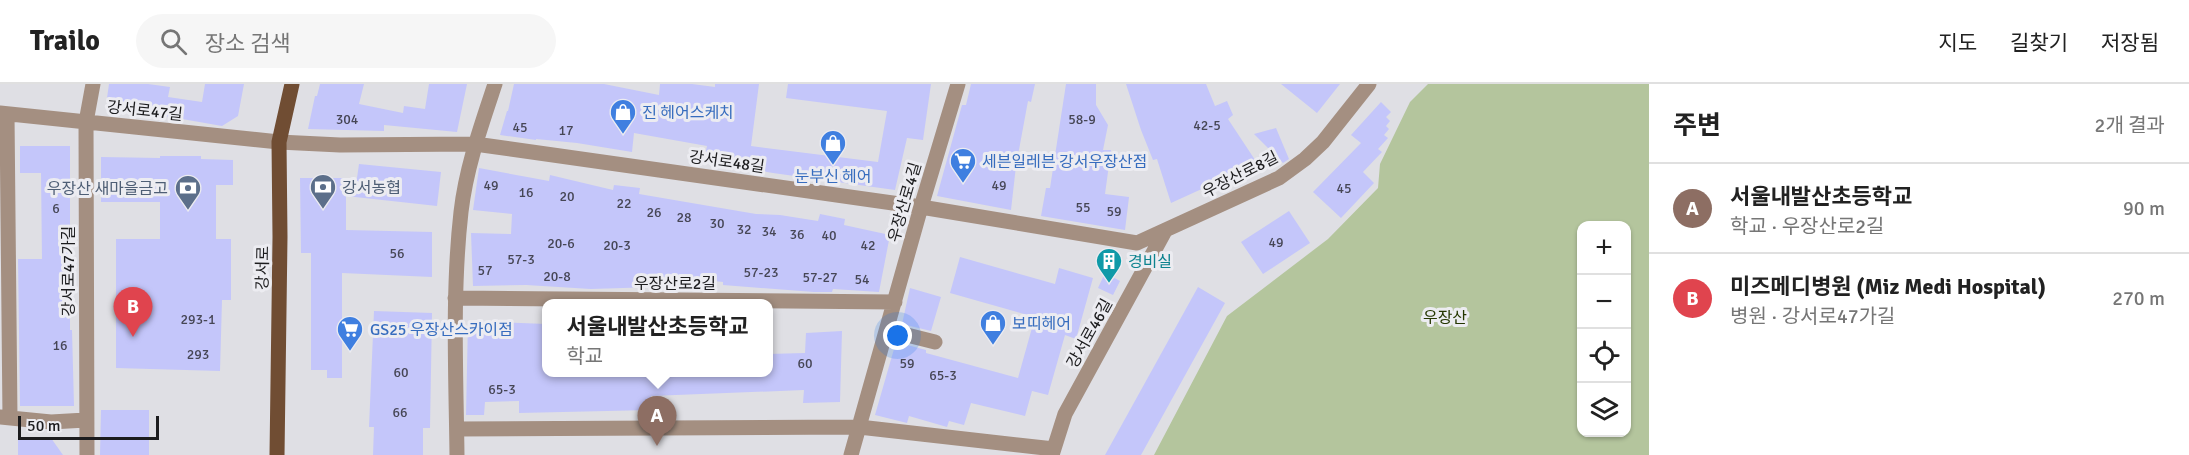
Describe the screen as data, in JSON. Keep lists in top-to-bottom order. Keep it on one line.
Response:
{"streets":{"main road":["강서로"],"street":["강서로47길","강서로48길","우장산로8길","우장산로4길","강서로47가길","우장산로2길","강서로46길"]},"crossings":[["강서로47길","강서로48길"],["강서로47길","강서로"],["강서로47길","강서로47가길"],["강서로48길","우장산로8길"],["강서로48길","우장산로4길"],["강서로48길","강서로"],["강서로48길","강서로46길"],["우장산로8길","강서로46길"],["우장산로4길","우장산로2길"]],"parks":["우장산"],"places":{"shop":["진 헤어스케치","눈부신 헤어","보띠헤어"],"supermarket":["세븐일레븐 강서우장산점","GS25 우장산스카이점"],"bank":["강서농협","우장산 새마을금고"],"building":["경비실"]},"house_numbers":["304","58-9","42-5","45","17","49","49","45","16","20","22","55","6","59","26","28","30","32","34","36","40","49","20-6","20-3","42","56","57-3","57","57-23","20-8","57-27","54","293-1","16","293","60","59","60","65-3","65-3","66"],"scale_bar":"50 m","page":{"header":"Trailo","search":"장소 검색","nav":["지도","길찾기","저장됨"],"heading":["주변","2개 결과"],"list":[{"mark":"A","name":"서울내발산초등학교","note":"학교 · 우장산로2길","value":"90 m"},{"mark":"B","name":"미즈메디병원 (Miz Medi Hospital)","note":"병원 · 강서로47가길","value":"270 m"}],"map_buttons":["+","−"],"pins":["B","A"],"popup":["서울내발산초등학교","학교"],"scale":"50 m"}}
